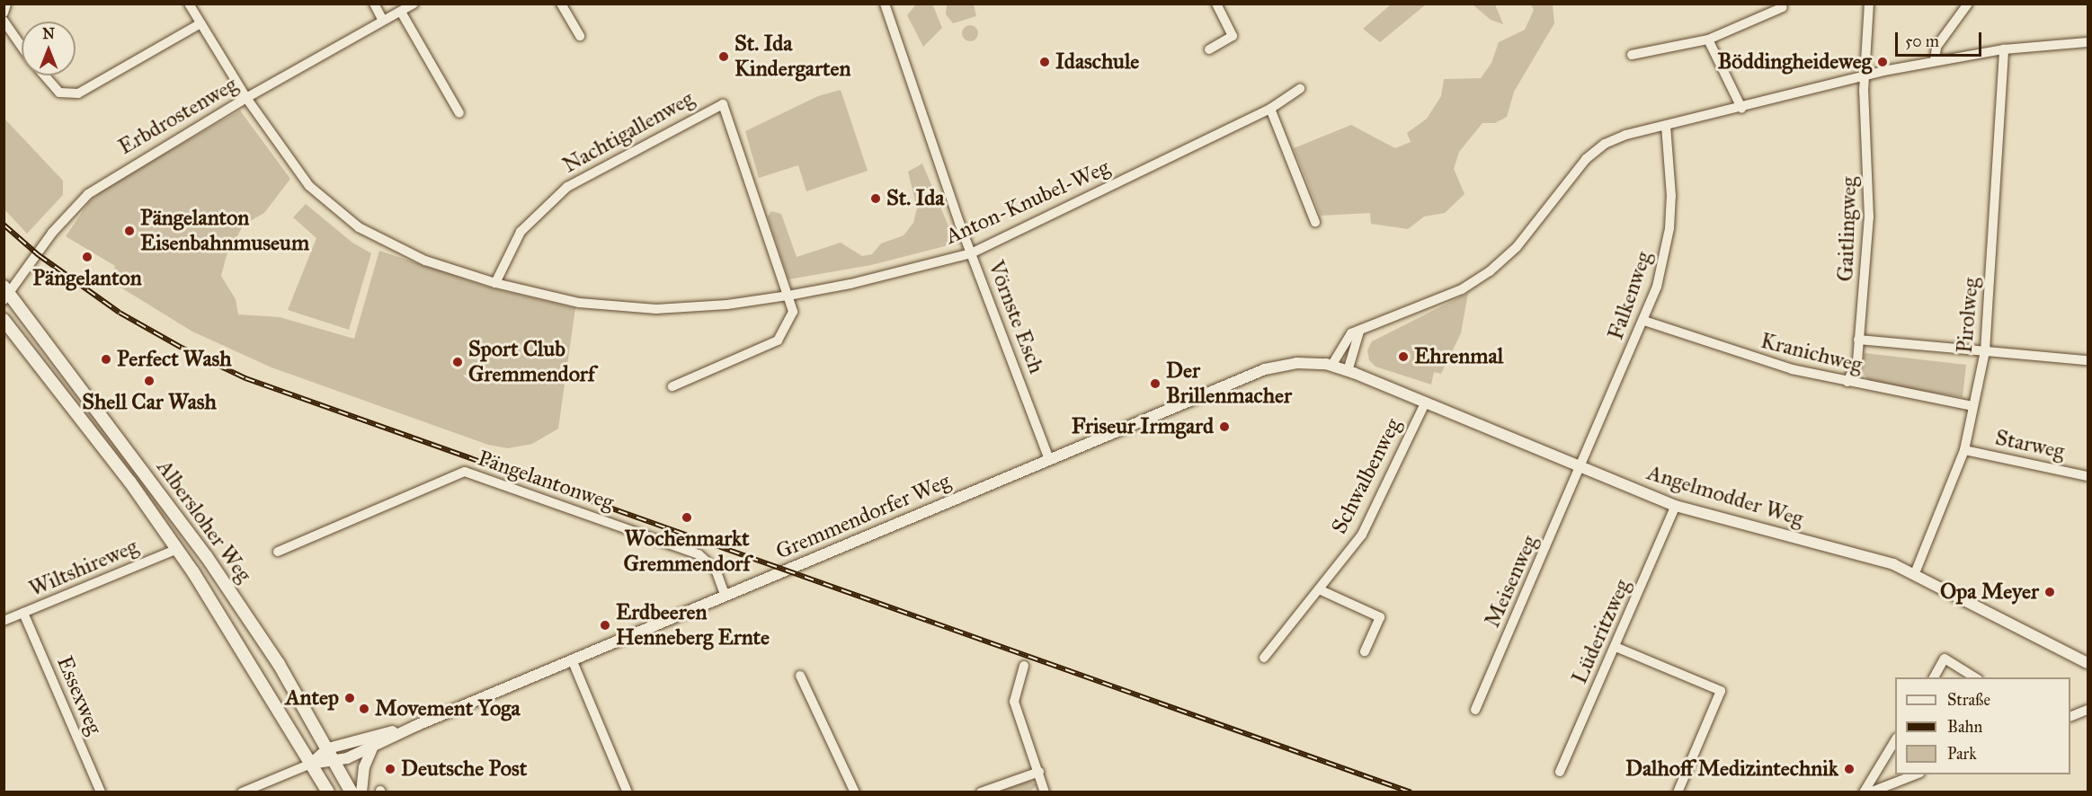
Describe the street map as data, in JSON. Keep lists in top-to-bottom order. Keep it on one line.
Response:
{"streets":{"main road":["Albersloher Weg"],"street":["Erbdrostenweg","Nachtigallenweg","Anton-Knubel-Weg","Gaitlingweg","Falkenweg","Pirolweg","Vörnste Esch","Kranichweg","Starweg","Schwalbenweg","Pängelantonweg","Angelmodder Weg","Gremmendorfer Weg","Wiltshireweg","Meisenweg","Lüderitzweg","Essexweg"]},"crossings":[["Erbdrostenweg","Anton-Knubel-Weg"],["Erbdrostenweg","Albersloher Weg"],["Nachtigallenweg","Anton-Knubel-Weg"],["Anton-Knubel-Weg","Vörnste Esch"],["Gaitlingweg","Kranichweg"],["Falkenweg","Kranichweg"],["Falkenweg","Angelmodder Weg"],["Falkenweg","Meisenweg"],["Pirolweg","Kranichweg"],["Pirolweg","Starweg"],["Pirolweg","Angelmodder Weg"],["Vörnste Esch","Gremmendorfer Weg"],["Schwalbenweg","Angelmodder Weg"],["Pängelantonweg","Gremmendorfer Weg"],["Angelmodder Weg","Gremmendorfer Weg"],["Angelmodder Weg","Meisenweg"],["Angelmodder Weg","Lüderitzweg"],["Gremmendorfer Weg","Albersloher Weg"],["Albersloher Weg","Wiltshireweg"],["Wiltshireweg","Essexweg"]],"places":["St. Ida Kindergarten","Idaschule","Böddingheideweg","St. Ida","Pängelanton Eisenbahnmuseum","Pängelanton","Ehrenmal","Perfect Wash","Sport Club Gremmendorf","Shell Car Wash","Der Brillenmacher","Friseur Irmgard","Wochenmarkt Gremmendorf","Opa Meyer","Erdbeeren Henneberg Ernte","Antep","Movement Yoga","Deutsche Post","Dalhoff Medizintechnik"],"legend":["Straße","Bahn","Park"],"scale_bar":"50 m","north":"top"}
